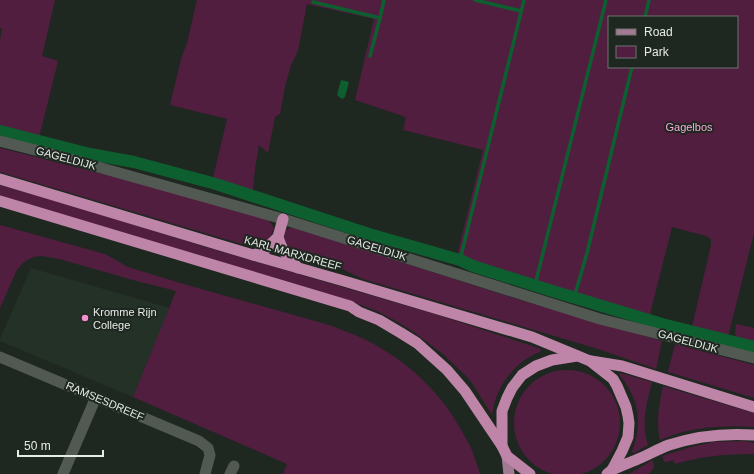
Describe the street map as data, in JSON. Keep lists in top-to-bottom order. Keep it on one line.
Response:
{"streets":{"highway":["KARL MARXDREEF"],"street":["GAGELDIJK","RAMSESDREEF"]},"parks":["Gagelbos"],"places":["Kromme Rijn College"],"legend":["Road","Park"],"scale_bar":"50 m"}
